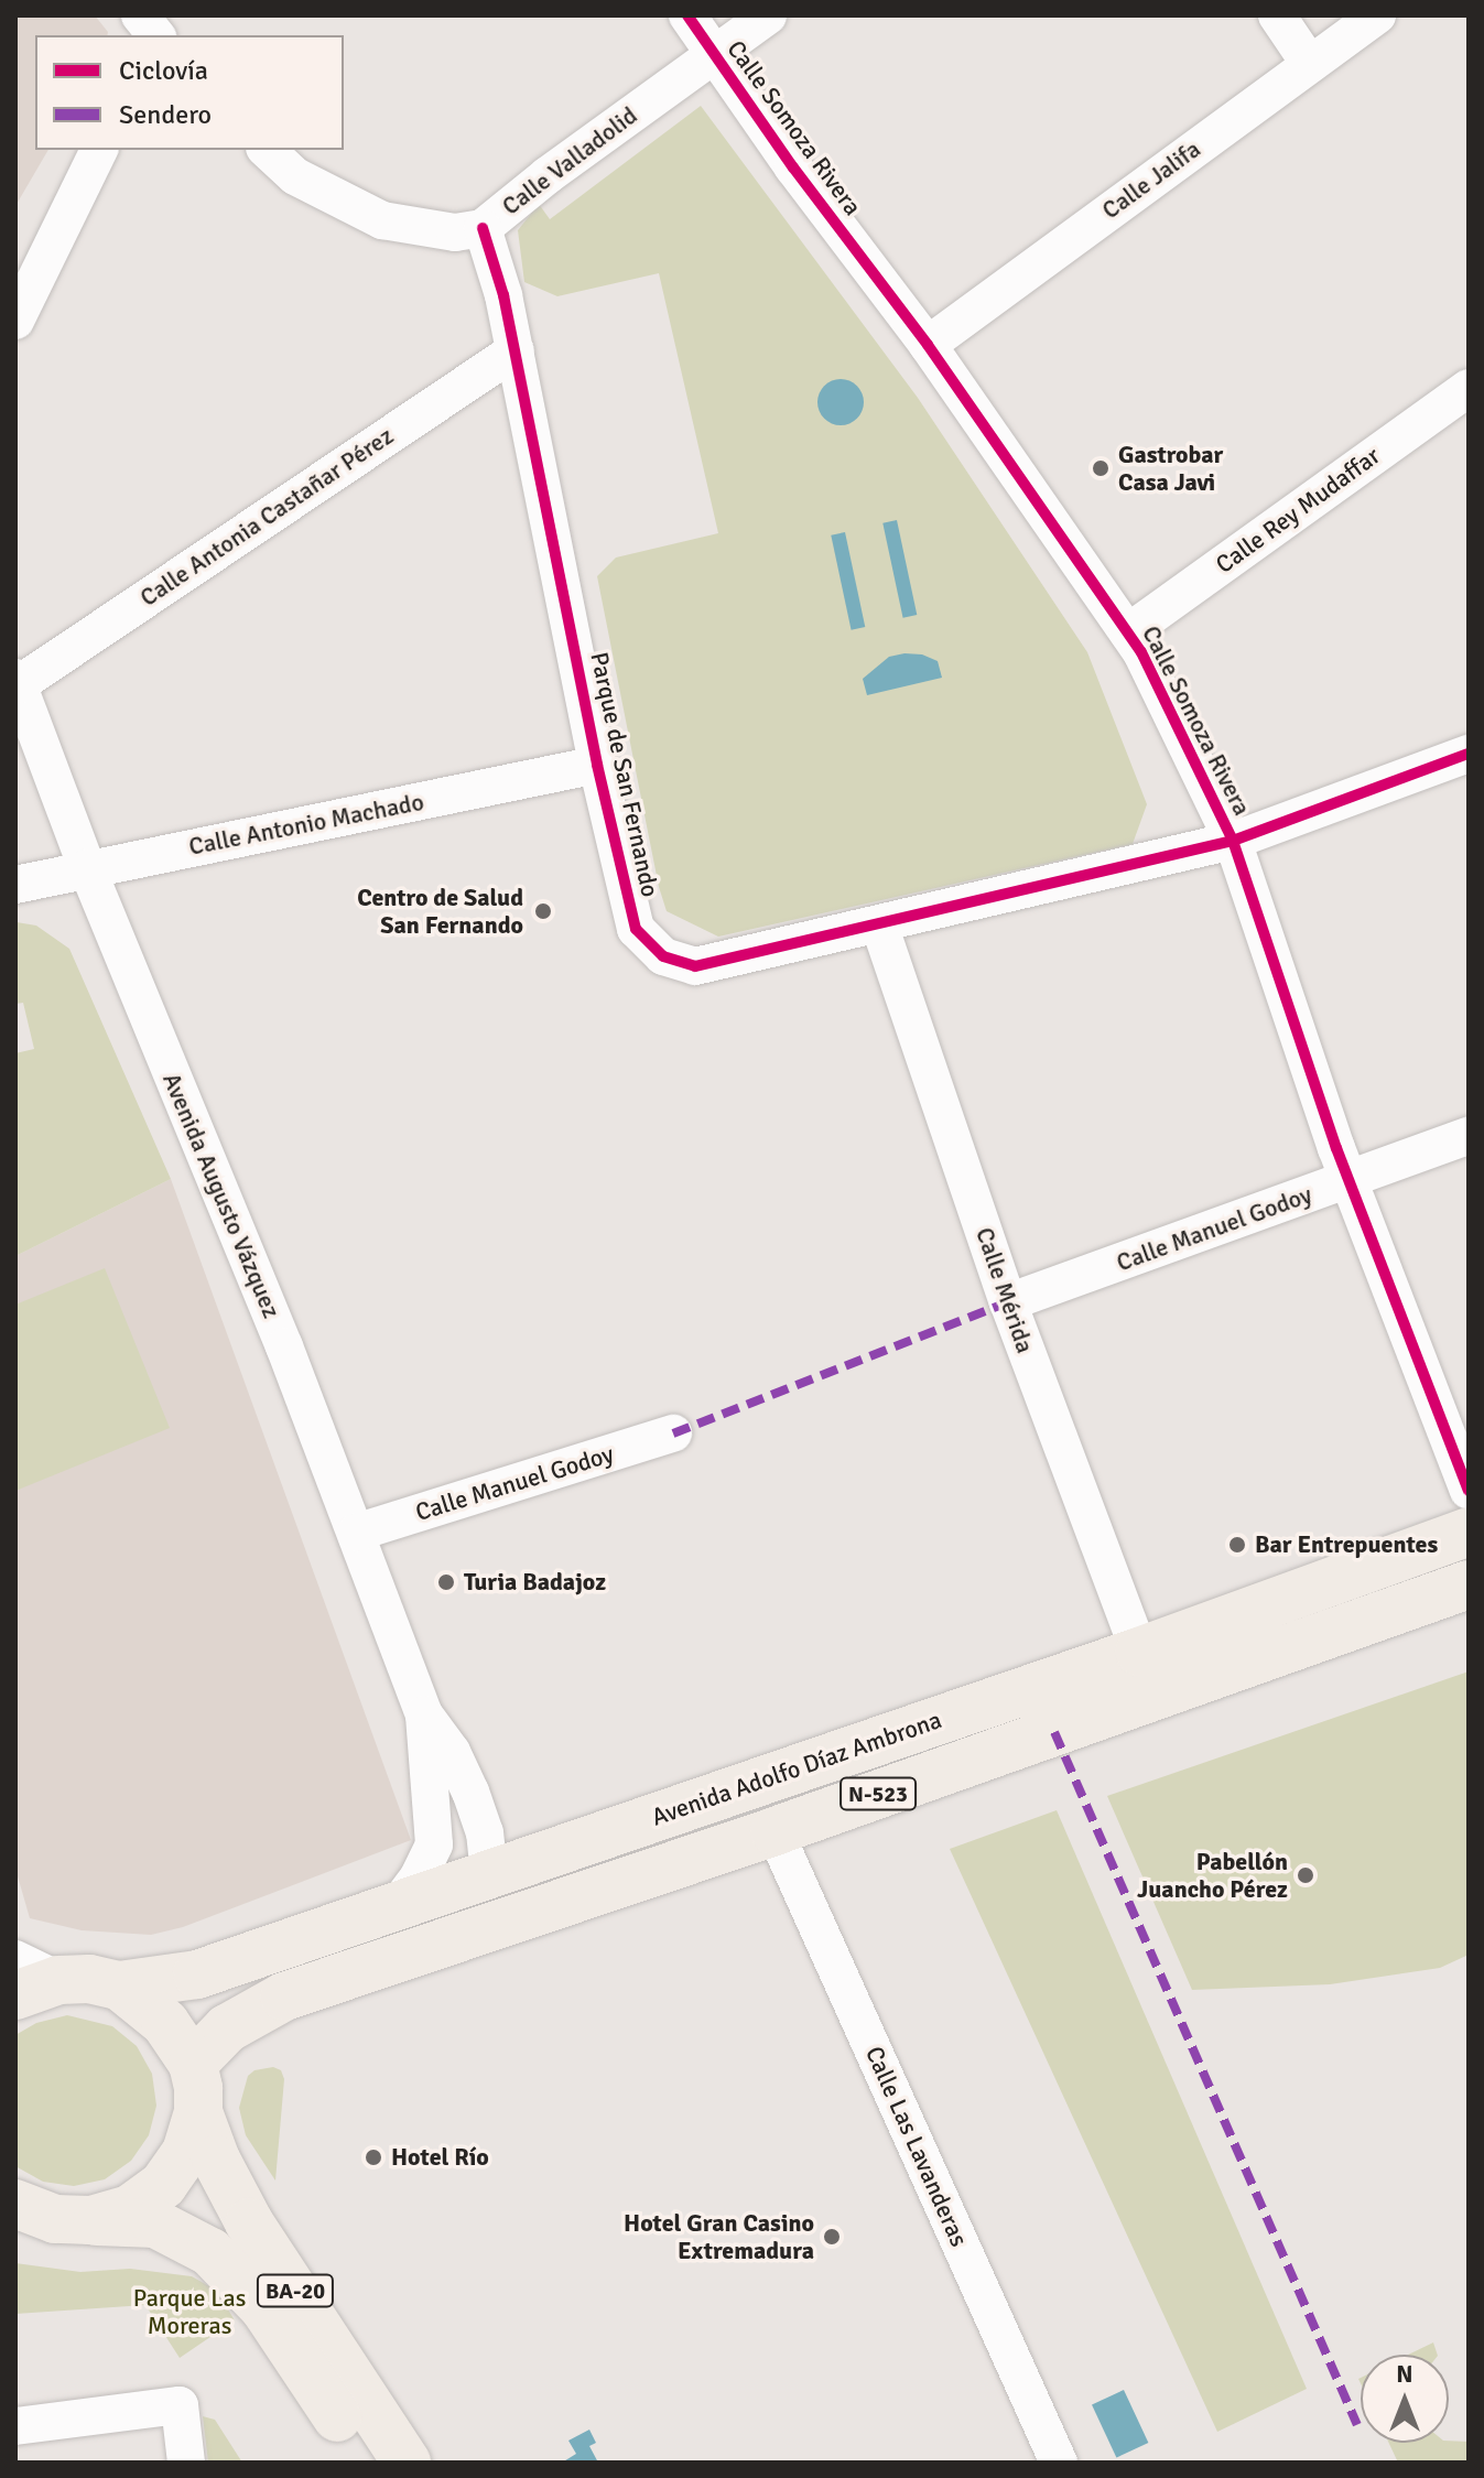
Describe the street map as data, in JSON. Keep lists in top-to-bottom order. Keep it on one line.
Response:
{"streets":{"highway":["Avenida Adolfo Díaz Ambrona","N-523","BA-20"],"street":["Calle Somoza Rivera","Calle Valladolid","Calle Jalifa","Calle Rey Mudaffar","Calle Antonia Castañar Pérez","Parque de San Fernando","Calle Antonio Machado","Avenida Augusto Vázquez","Calle Manuel Godoy","Calle Mérida","Calle Las Lavanderas"]},"crossings":[["Calle Somoza Rivera","Calle Valladolid"],["Calle Somoza Rivera","Calle Jalifa"],["Calle Somoza Rivera","Calle Rey Mudaffar"],["Calle Somoza Rivera","Parque de San Fernando"],["Calle Somoza Rivera","Calle Manuel Godoy"],["Calle Valladolid","Parque de San Fernando"],["Calle Antonia Castañar Pérez","Parque de San Fernando"],["Calle Antonia Castañar Pérez","Avenida Augusto Vázquez"],["Parque de San Fernando","Calle Antonio Machado"],["Parque de San Fernando","Calle Mérida"],["Calle Antonio Machado","Avenida Augusto Vázquez"],["Avenida Augusto Vázquez","Calle Manuel Godoy"],["Avenida Augusto Vázquez","Avenida Adolfo Díaz Ambrona"],["Calle Manuel Godoy","Calle Mérida"],["Calle Mérida","Avenida Adolfo Díaz Ambrona"],["Avenida Adolfo Díaz Ambrona","Calle Las Lavanderas"],["Avenida Adolfo Díaz Ambrona","BA-20"]],"parks":["Parque Las Moreras"],"places":["Gastrobar Casa Javi","Centro de Salud San Fernando","Bar Entrepuentes","Turia Badajoz","Pabellón Juancho Pérez","Hotel Río","Hotel Gran Casino Extremadura"],"legend":["Ciclovía","Sendero"],"north":"top"}
